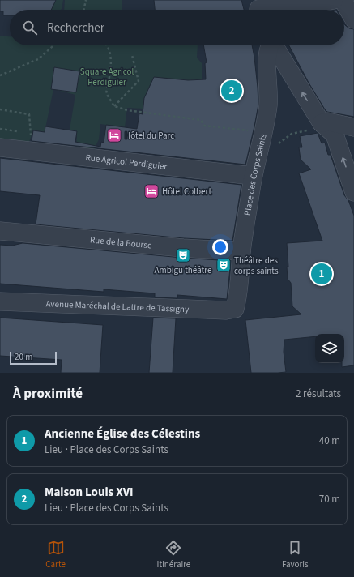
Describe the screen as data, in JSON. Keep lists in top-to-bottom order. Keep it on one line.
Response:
{"streets":{"street":["Rue Agricol Perdiguier","Place des Corps Saints","Rue de la Bourse","Avenue Maréchal de Lattre de Tassigny"]},"crossings":[["Rue Agricol Perdiguier","Place des Corps Saints"],["Place des Corps Saints","Rue de la Bourse"],["Place des Corps Saints","Avenue Maréchal de Lattre de Tassigny"]],"one_way":["Place des Corps Saints"],"parks":["Square Agricol Perdiguier"],"places":{"hotel":["Hôtel du Parc","Hôtel Colbert"],"theatre":["Ambigu théâtre","Théâtre des corps saints"]},"scale_bar":"20 m","page":{"search":"Rechercher","pins":["2","1"],"scale":"20 m","heading":["À proximité","2 résultats"],"list":[{"mark":"1","name":"Ancienne Église des Célestins","note":"Lieu · Place des Corps Saints","value":"40 m"},{"mark":"2","name":"Maison Louis XVI","note":"Lieu · Place des Corps Saints","value":"70 m"}],"nav":["Carte","Itinéraire","Favoris"]}}
